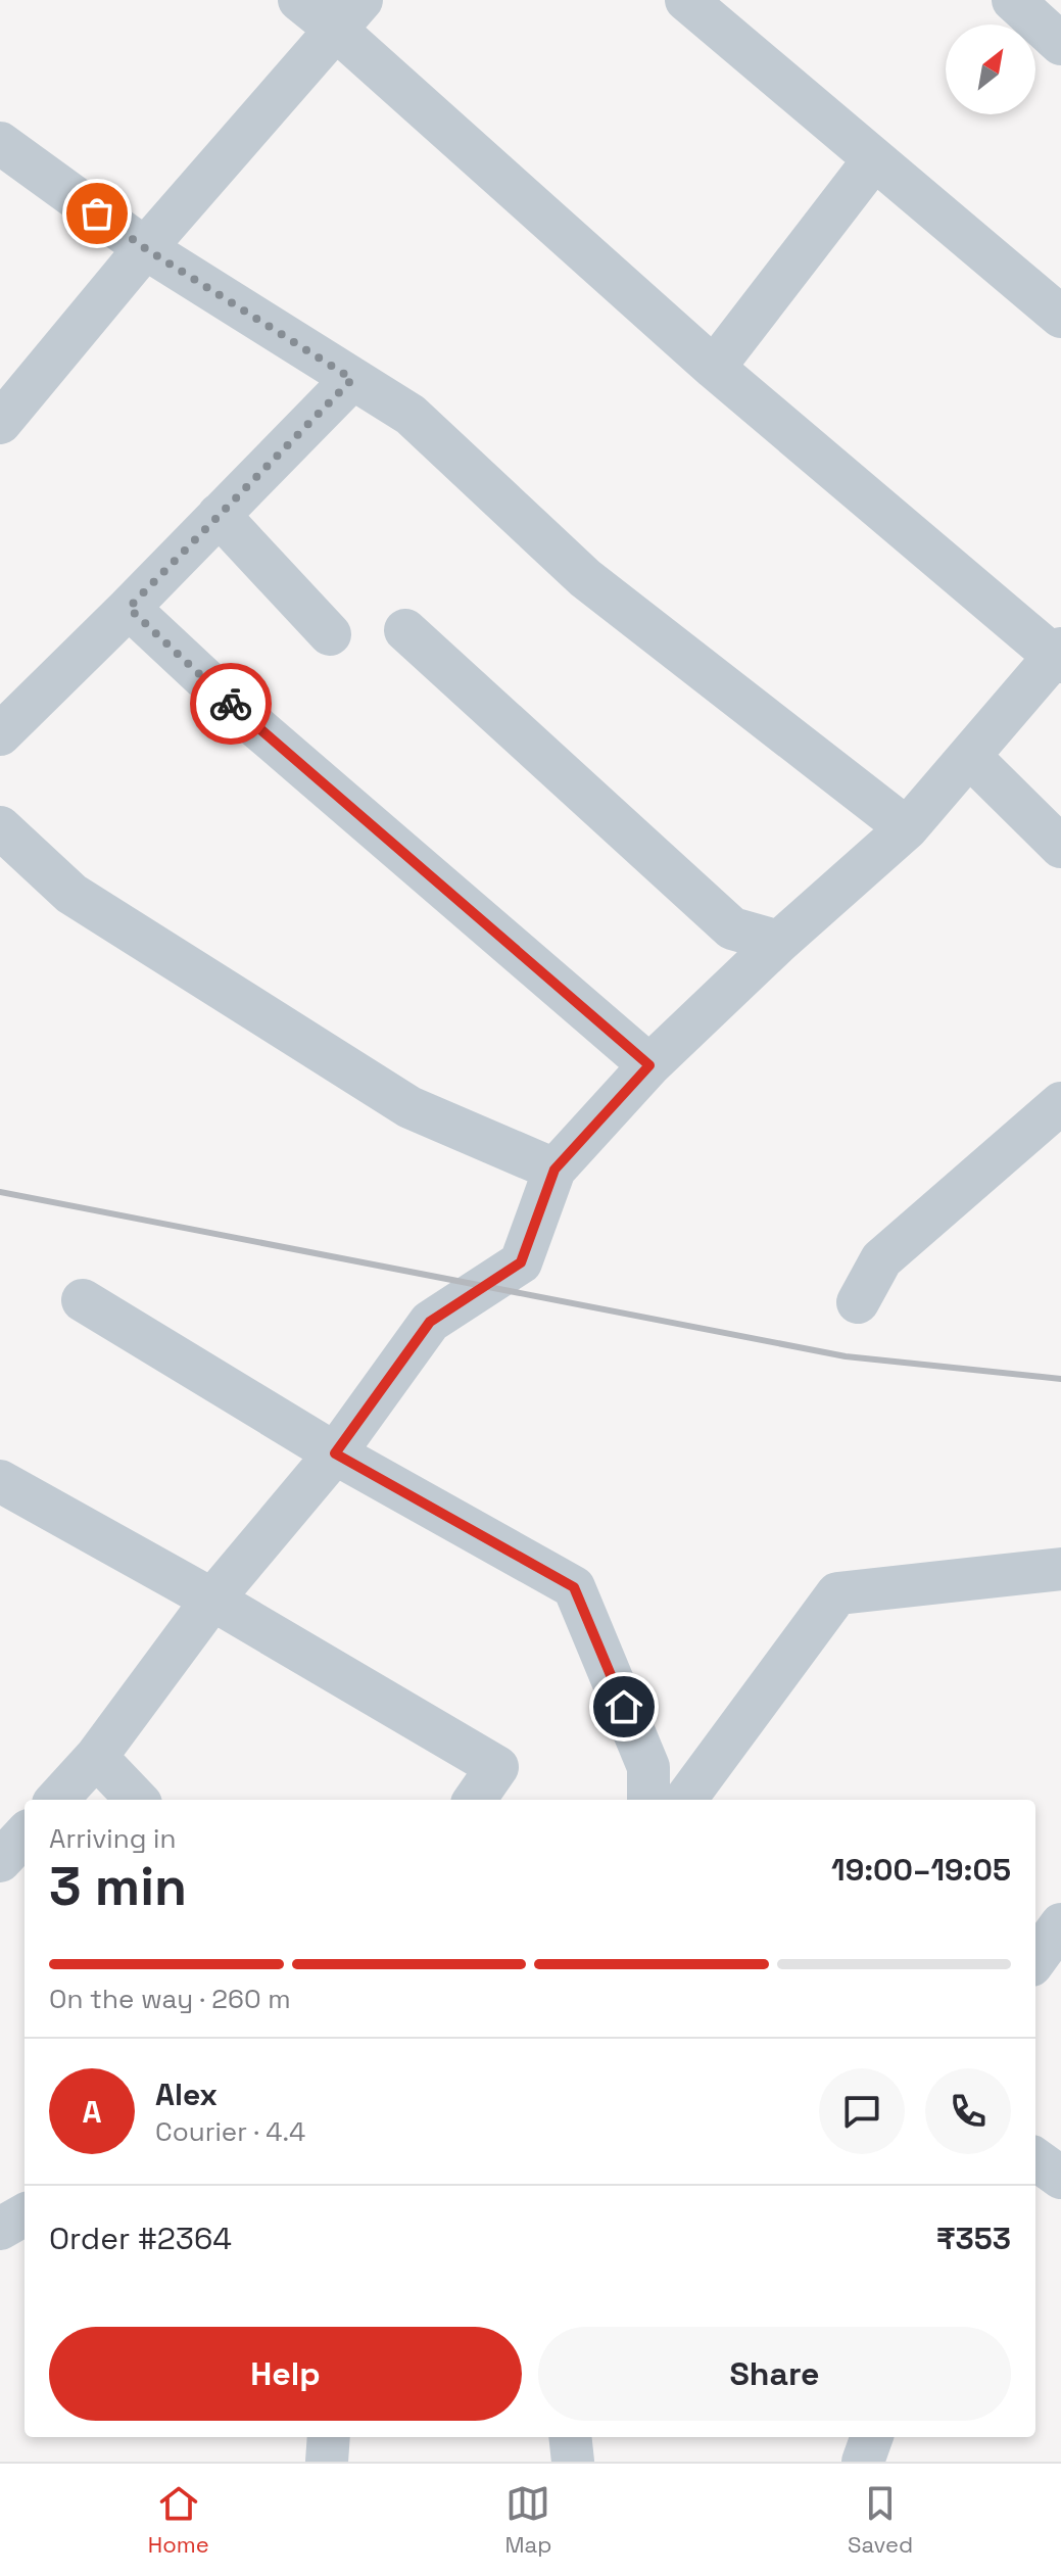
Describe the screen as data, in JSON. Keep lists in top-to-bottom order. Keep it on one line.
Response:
{"north":"top right","page":{"heading":["3 min","Arriving in","19:00–19:05"],"panel":["Alex","Courier · 4.4","Order #2364","₹353"],"bar":"On the way · 260 m","round":"A","buttons":["Help","Share"],"tabs":["Home","Map","Saved"]}}
